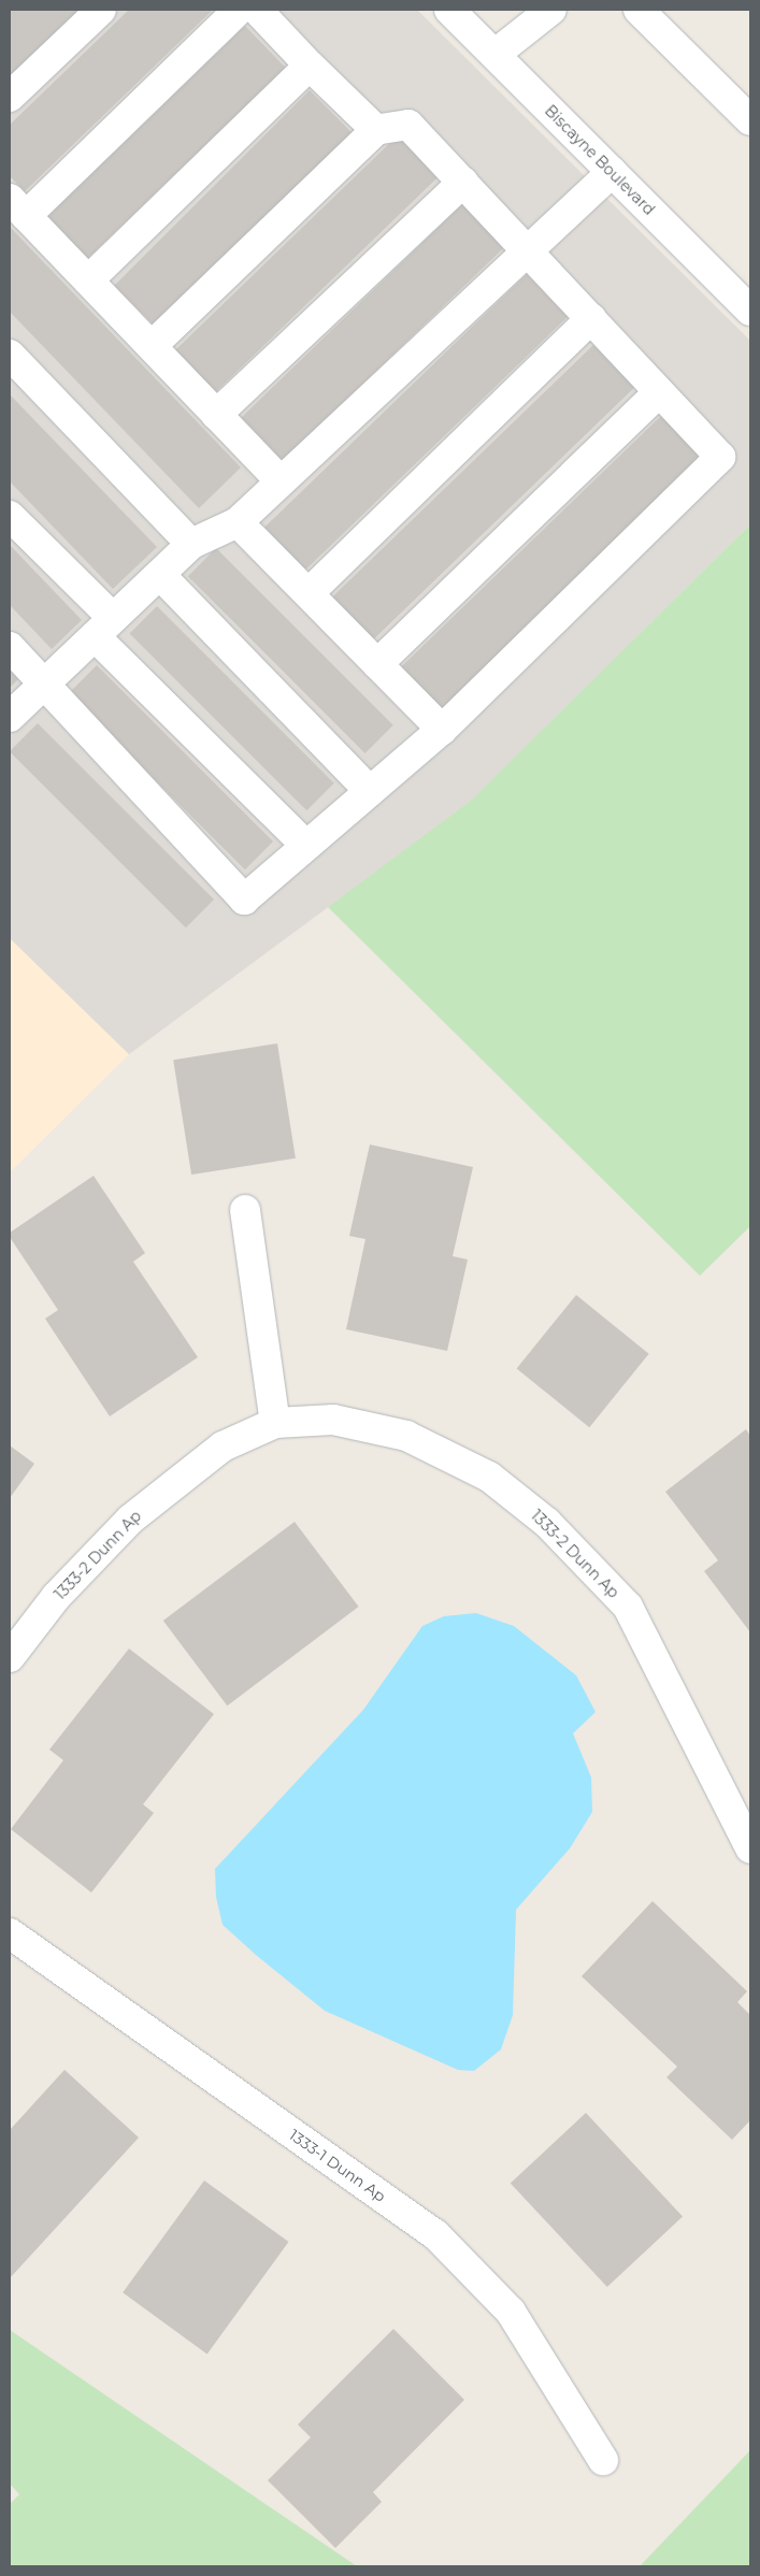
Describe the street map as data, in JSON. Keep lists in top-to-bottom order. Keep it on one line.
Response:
{"streets":{"street":["Biscayne Boulevard","1333-2 Dunn Ap","1333-1 Dunn Ap"]}}
